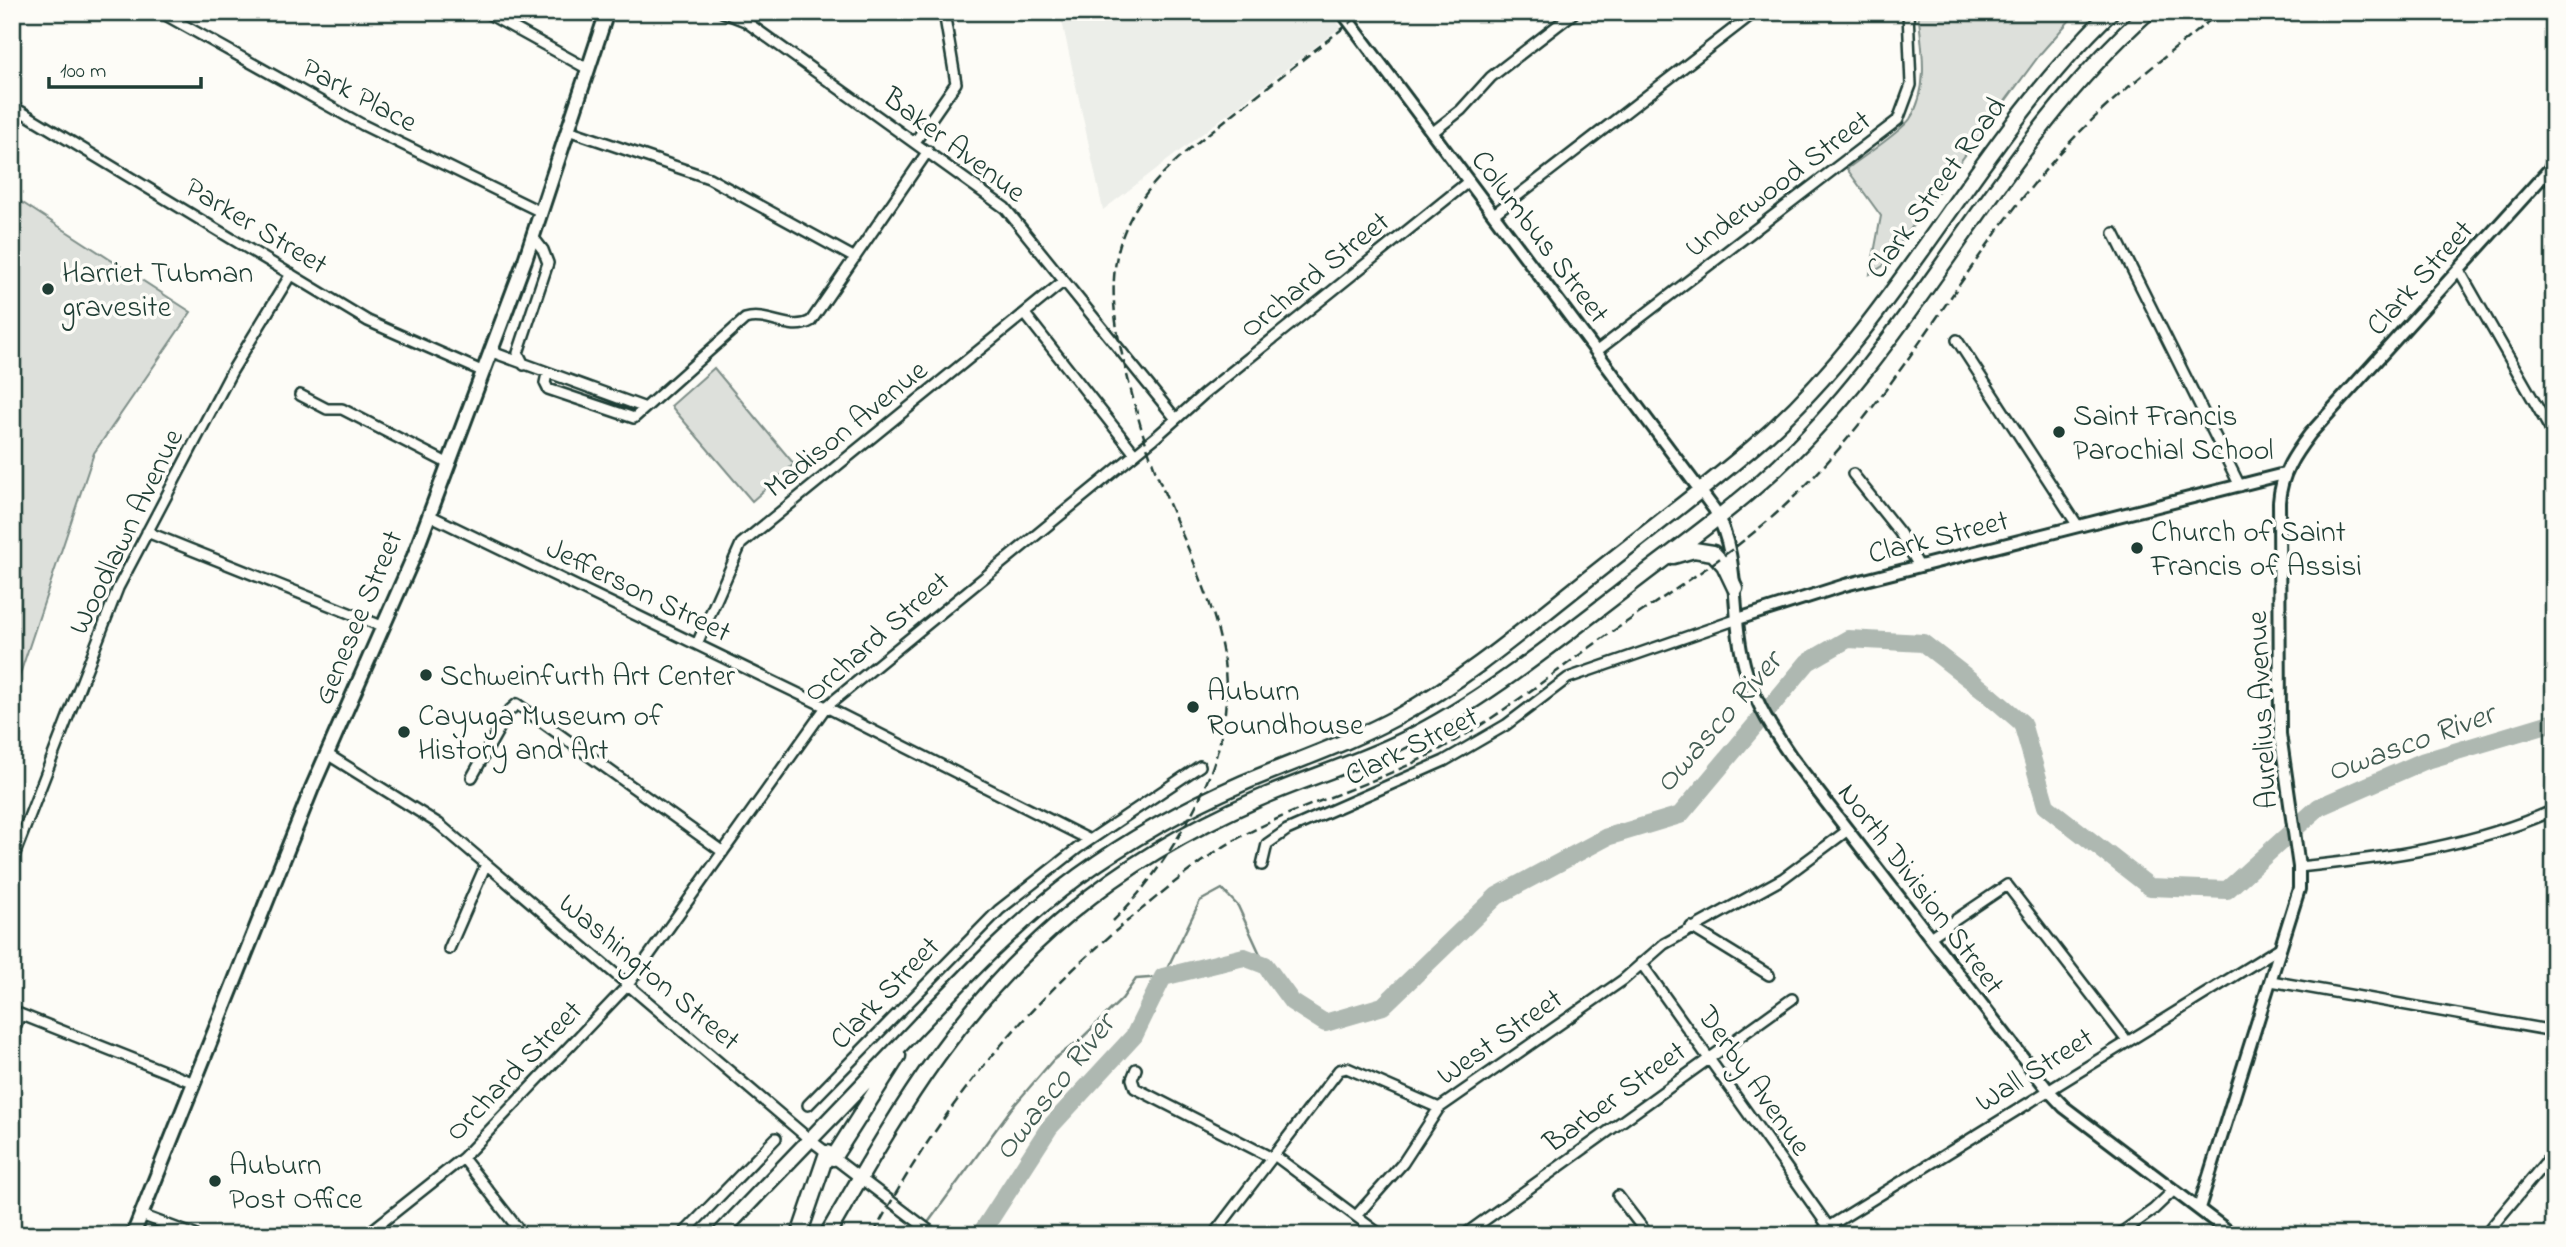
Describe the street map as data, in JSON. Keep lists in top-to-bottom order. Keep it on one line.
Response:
{"streets":{"highway":["Clark Street Road"],"main road":["Genesee Street"],"street":["Park Place","Baker Avenue","Underwood Street","Parker Street","Columbus Street","Orchard Street","Clark Street","Madison Avenue","Woodlawn Avenue","Jefferson Street","Aurelius Avenue","North Division Street","Washington Street","West Street","Wall Street","Derby Avenue","Barber Street"]},"crossings":[["Park Place","Genesee Street"],["Baker Avenue","Orchard Street"],["Baker Avenue","Madison Avenue"],["Underwood Street","Columbus Street"],["Clark Street Road","Columbus Street"],["Clark Street Road","North Division Street"],["Parker Street","Woodlawn Avenue"],["Parker Street","Genesee Street"],["Columbus Street","Orchard Street"],["Columbus Street","North Division Street"],["Orchard Street","Jefferson Street"],["Orchard Street","Washington Street"],["Clark Street","Jefferson Street"],["Clark Street","Aurelius Avenue"],["Clark Street","North Division Street"],["Madison Avenue","Jefferson Street"],["Jefferson Street","Genesee Street"],["Genesee Street","Washington Street"],["Aurelius Avenue","North Division Street"],["Aurelius Avenue","Wall Street"],["North Division Street","West Street"],["North Division Street","Wall Street"],["West Street","Derby Avenue"],["Wall Street","Derby Avenue"],["Derby Avenue","Barber Street"]],"water":["Owasco River"],"places":["Harriet Tubman gravesite","Saint Francis Parochial School","Church of Saint Francis of Assisi","Schweinfurth Art Center","Auburn Roundhouse","Cayuga Museum of History and Art","Auburn Post Office"],"scale_bar":"100 m"}
